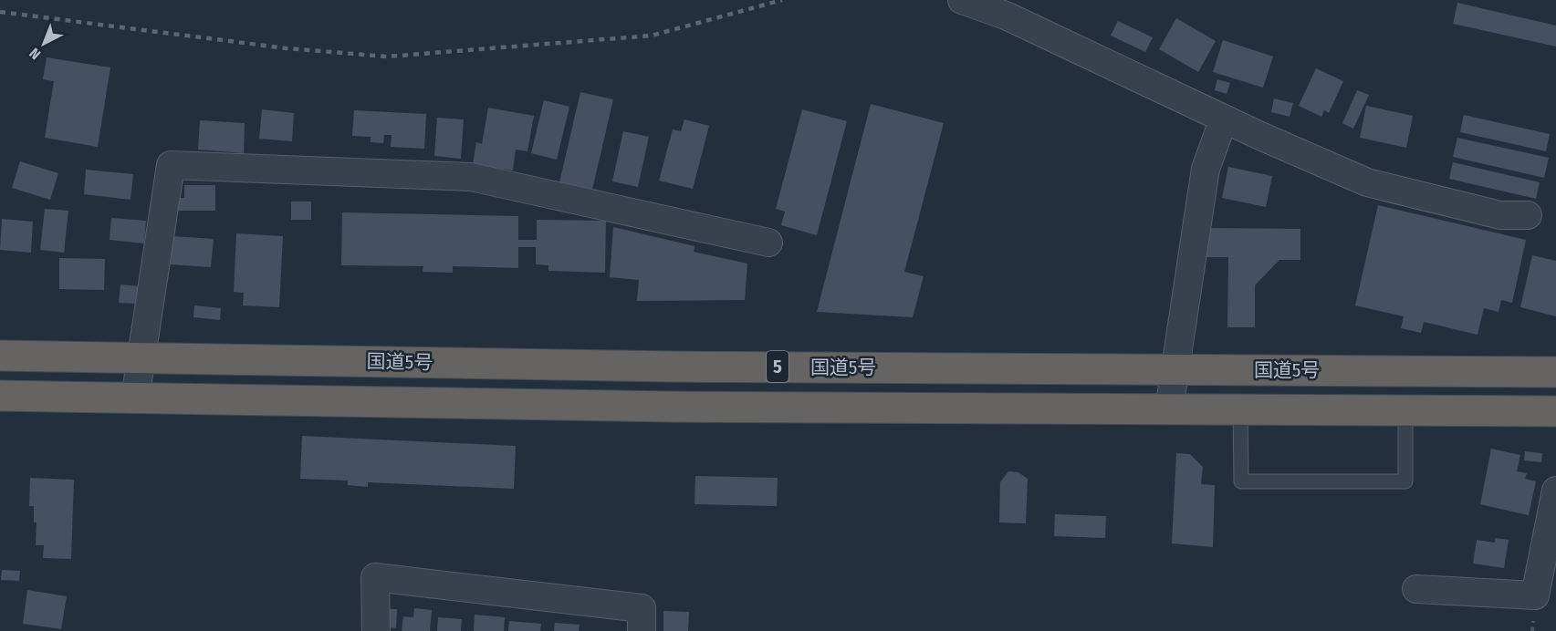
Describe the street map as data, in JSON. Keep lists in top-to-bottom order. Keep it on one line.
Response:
{"streets":{"highway":["国道5号","5"]},"north":"bottom left"}
